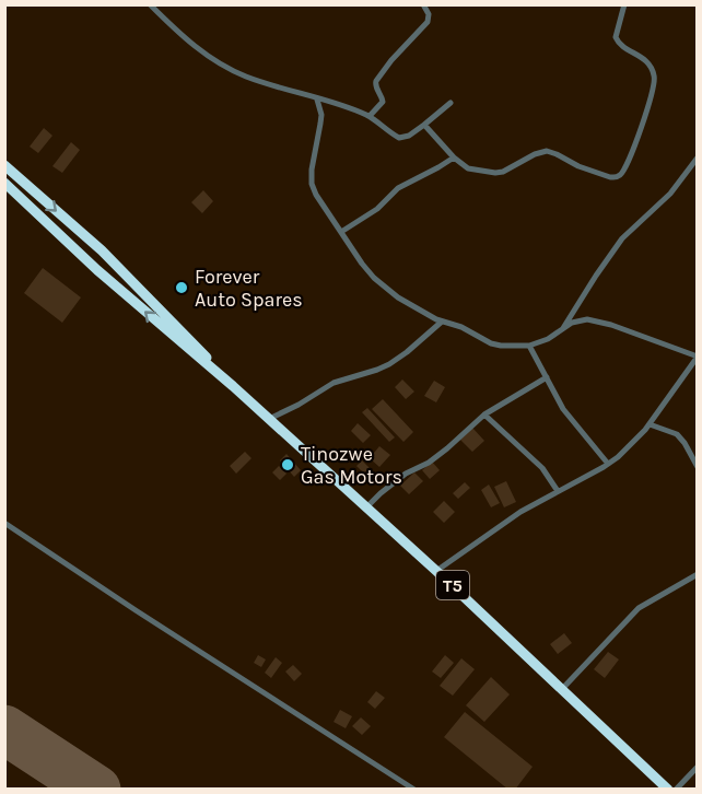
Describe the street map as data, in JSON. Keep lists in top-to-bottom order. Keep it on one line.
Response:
{"streets":{"highway":["T5"]},"places":["Forever Auto Spares","Tinozwe Gas Motors"]}
